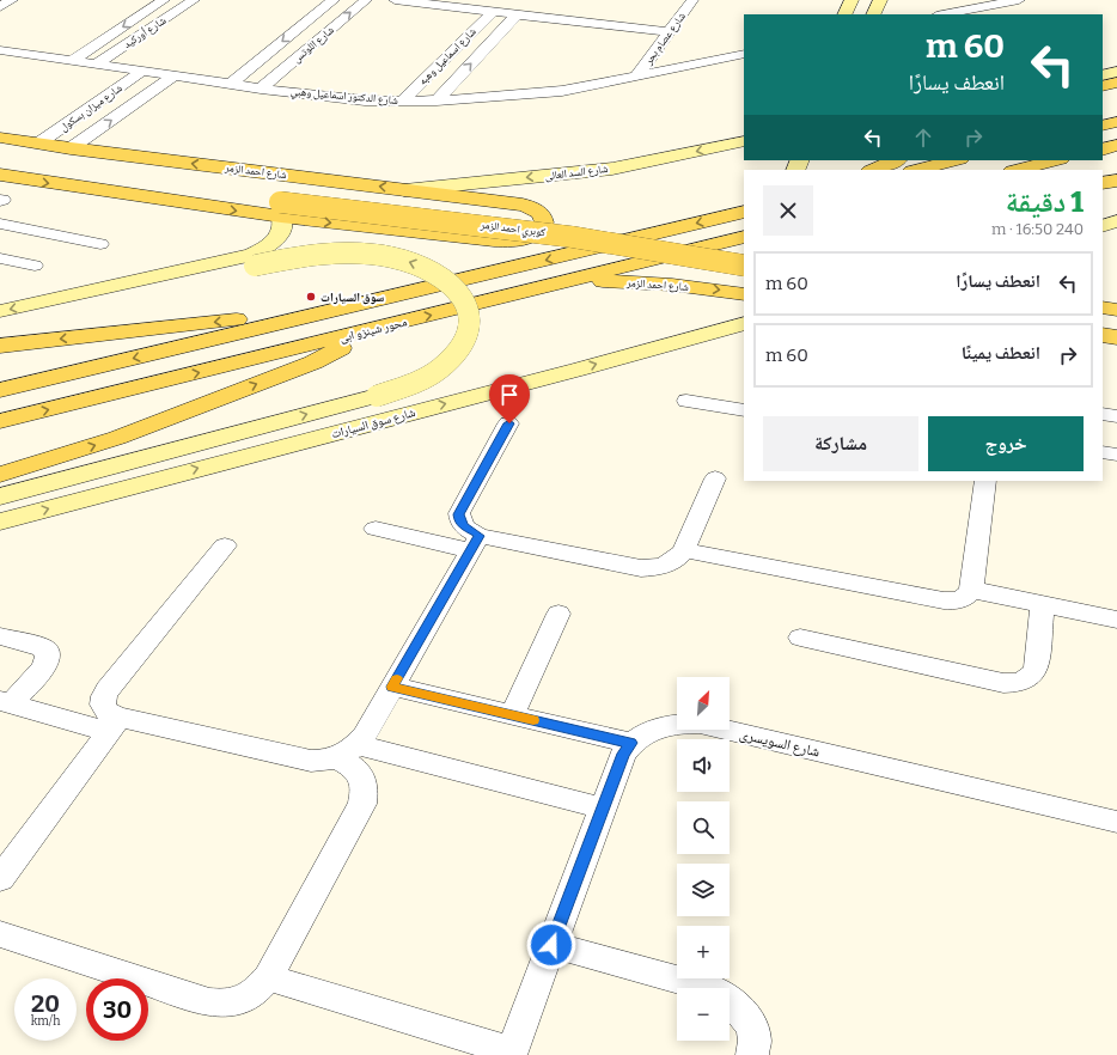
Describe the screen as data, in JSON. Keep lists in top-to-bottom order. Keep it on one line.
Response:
{"streets":{"main road":["شارع احمد الزمر","كوبري احمد الزمر","محور شينزو ابى"],"street":["شارع أوركيد","شارع عصام بحر","شارع اللوتس","شارع اسماعيل وهبه","شارع الدكتور اسماعيل وهبي","شارع ميزان بسكول","شارع السد العالى","شارع سوق السيارات","شارع السويسرى"]},"crossings":[["شارع أوركيد","شارع الدكتور اسماعيل وهبي"],["شارع عصام بحر","شارع الدكتور اسماعيل وهبي"],["شارع اللوتس","شارع الدكتور اسماعيل وهبي"],["شارع اسماعيل وهبه","شارع الدكتور اسماعيل وهبي"],["شارع الدكتور اسماعيل وهبي","شارع ميزان بسكول"],["شارع ميزان بسكول","شارع احمد الزمر"],["شارع احمد الزمر","شارع السد العالى"],["شارع احمد الزمر","كوبري احمد الزمر"],["شارع احمد الزمر","محور شينزو ابى"]],"places":["سوق السيارات"],"north":"top right","page":{"turn":["60 m","انعطف يسارًا"],"heading":["1 دقيقة","240 m · 16:50"],"list":[{"name":"انعطف يسارًا","value":"60 m"},{"name":"انعطف يمينًا","value":"60 m"}],"buttons":["خروج","مشاركة"],"map_buttons":["+","−"],"speed":"20 km/h","limit":"30"}}
